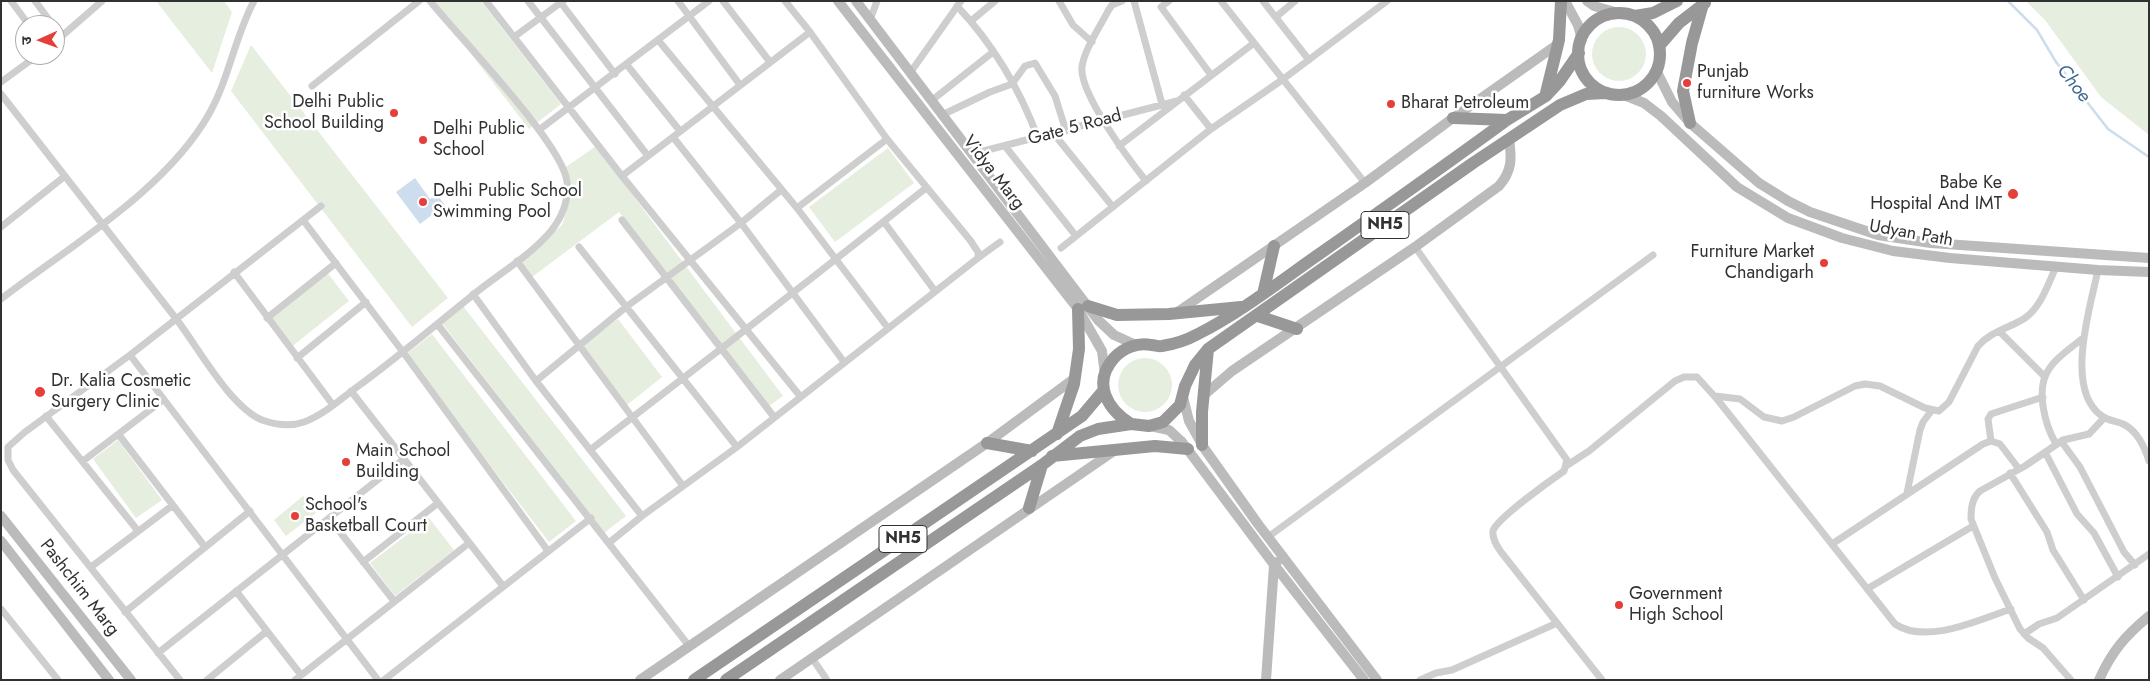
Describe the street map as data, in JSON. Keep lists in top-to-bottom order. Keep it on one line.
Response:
{"streets":{"highway":["NH5"],"main road":["Vidya Marg","Udyan Path","Pashchim Marg"],"street":["Gate 5 Road"]},"crossings":[["Gate 5 Road","Vidya Marg"],["Vidya Marg","NH5"],["NH5","Udyan Path"]],"water":["Choe"],"places":["Punjab furniture Works","Bharat Petroleum","Delhi Public School Building","Delhi Public School","Babe Ke Hospital And IMT","Delhi Public School Swimming Pool","Furniture Market Chandigarh","Dr. Kalia Cosmetic Surgery Clinic","Main School Building","School's Basketball Court","Government High School"],"north":"left"}
